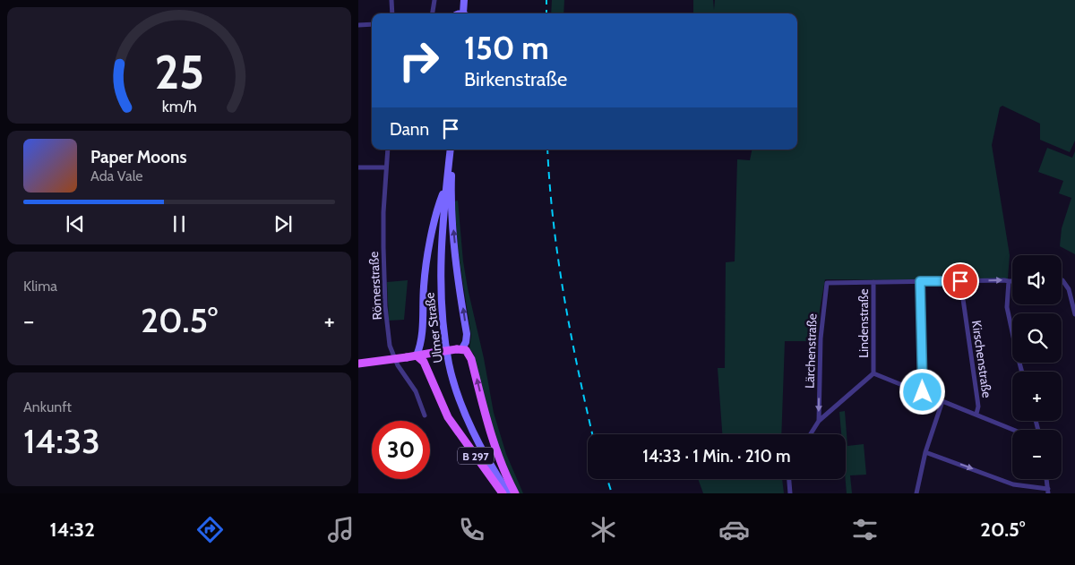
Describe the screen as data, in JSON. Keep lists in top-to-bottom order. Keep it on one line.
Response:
{"streets":{"main road":["Ulmer Straße","B 297"],"street":["Römerstraße","Lindenstraße","Lärchenstraße","Kirschenstraße"]},"crossings":[["Lindenstraße","Lärchenstraße"]],"one_way":["Lärchenstraße"],"page":{"turn":["150 m","Birkenstraße"],"then":"Dann","song":["Paper Moons","Ada Vale"],"tile":["Klima",["Ankunft","14:33"]],"map_buttons":["+","−"],"heat":["−","20.5°","+"],"limit":"30","trip":"14:33 · 1 Min. · 210 m","tabs":["14:32","20.5°"],"gauge":["25","km/h"]}}
